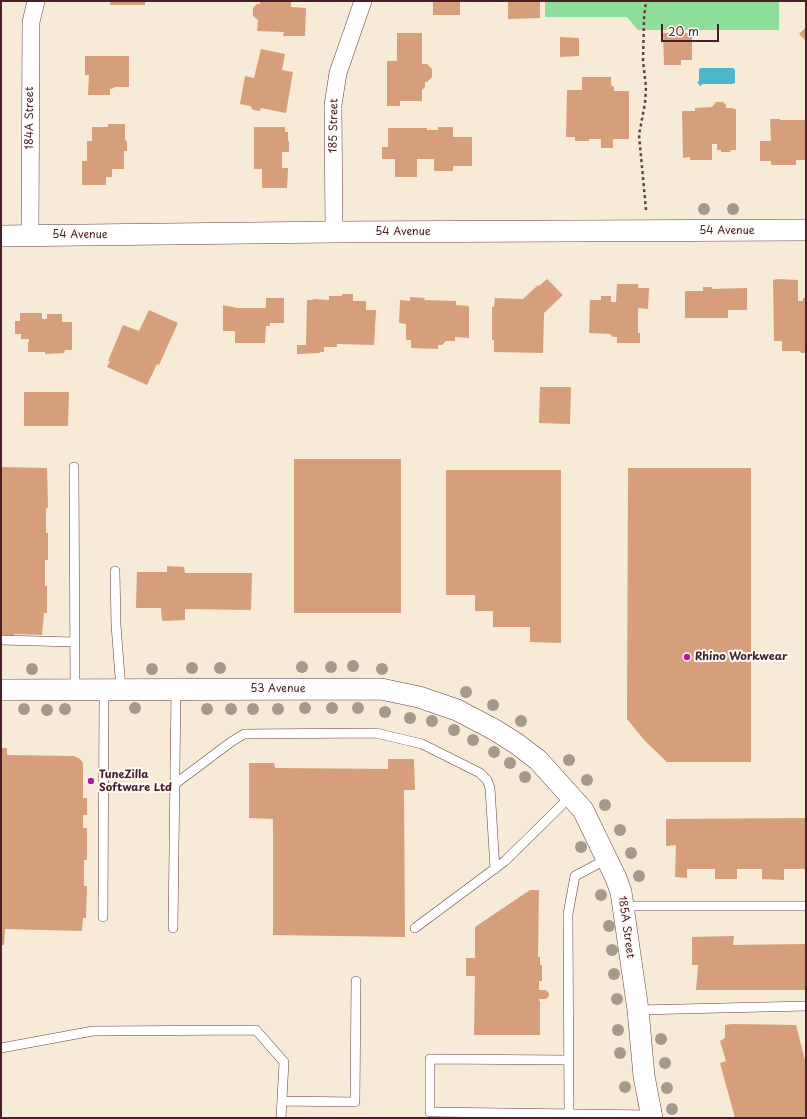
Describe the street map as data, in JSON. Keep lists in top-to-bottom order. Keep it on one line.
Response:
{"streets":{"street":["184A Street","185 Street","54 Avenue","53 Avenue","185A Street"]},"crossings":[["184A Street","54 Avenue"],["185 Street","54 Avenue"],["53 Avenue","185A Street"]],"places":["Rhino Workwear","TuneZilla Software Ltd"],"scale_bar":"20 m"}
